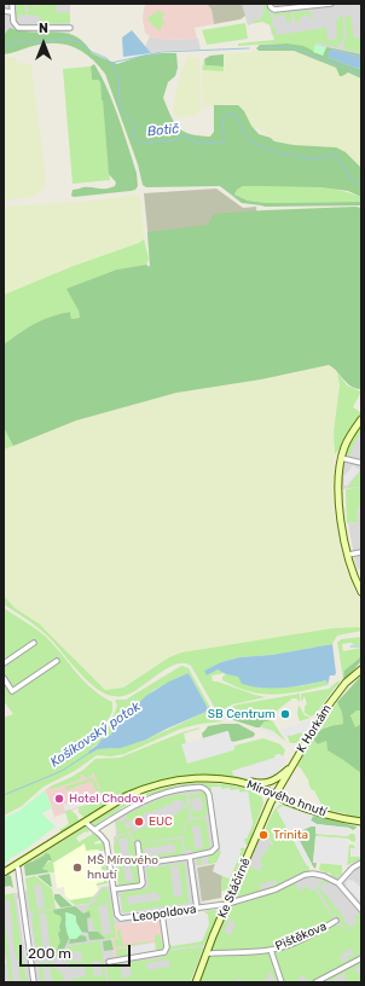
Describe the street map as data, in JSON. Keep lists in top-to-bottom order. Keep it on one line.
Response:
{"streets":{"main road":["K Horkám","Mírového hnutí","Ke Stáčírně"],"street":["Leopoldova","Pištěkova"]},"crossings":[["K Horkám","Mírového hnutí"],["K Horkám","Ke Stáčírně"],["Mírového hnutí","Ke Stáčírně"],["Mírového hnutí","Leopoldova"],["Ke Stáčírně","Leopoldova"],["Ke Stáčírně","Pištěkova"]],"water":["Botič","Košíkovský potok"],"places":["SB Centrum","Hotel Chodov","EUC","Trinita","MŠ Mírového hnutí"],"scale_bar":"200 m","north":"top"}
